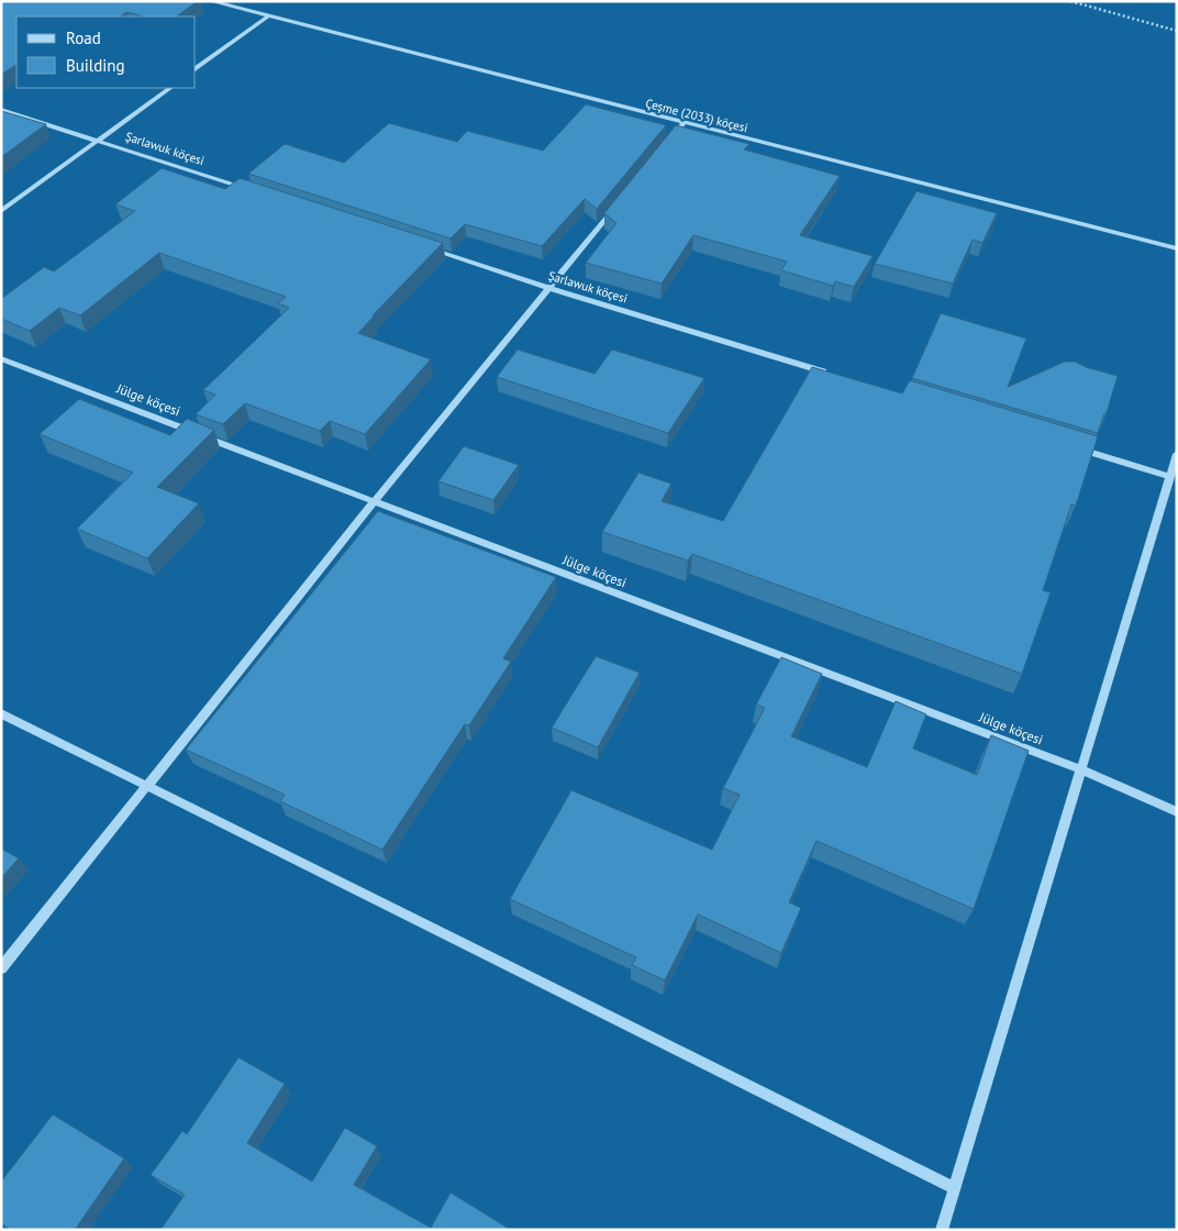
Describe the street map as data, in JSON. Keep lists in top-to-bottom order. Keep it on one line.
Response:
{"streets":{"street":["Çeşme (2033) köçesi","Şarlawuk köçesi","Jülge köçesi"]},"legend":["Road","Building"]}
